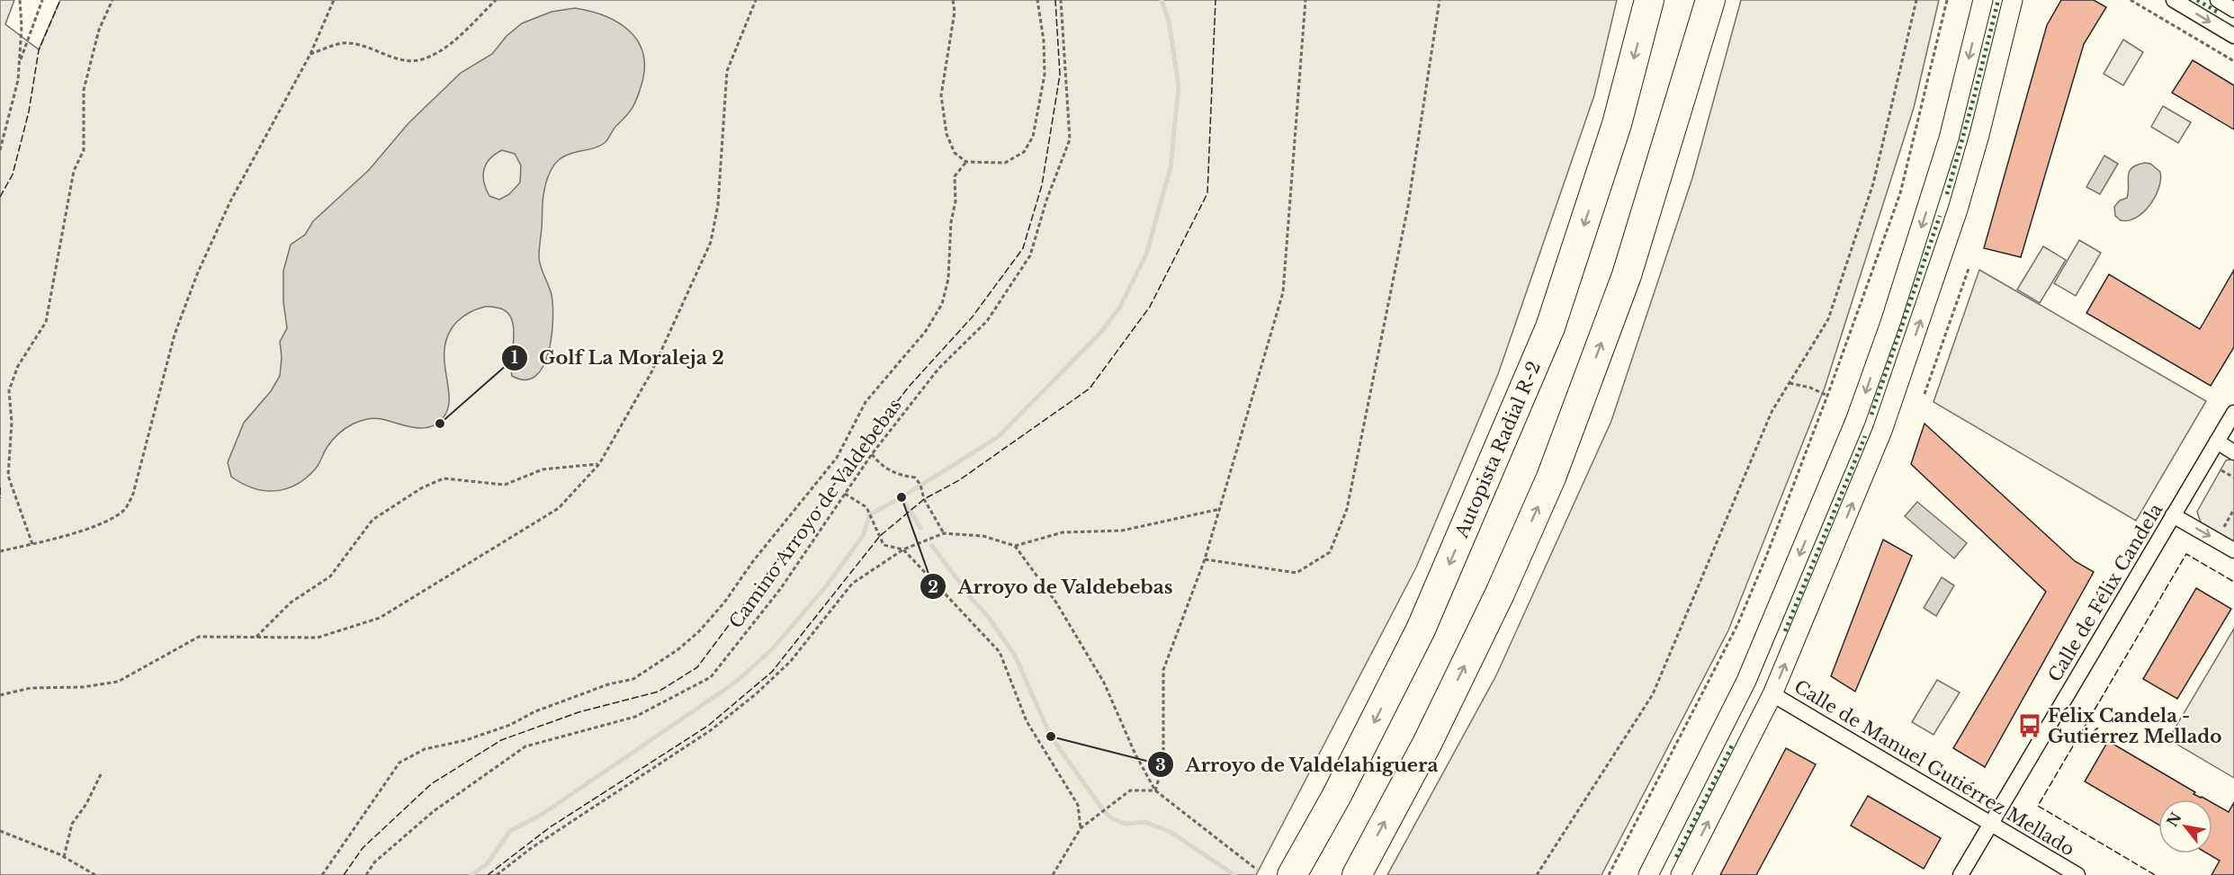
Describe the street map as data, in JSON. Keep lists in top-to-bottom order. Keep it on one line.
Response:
{"streets":{"highway":["Autopista Radial R-2"],"street":["Calle de Félix Candela","Calle de Manuel Gutiérrez Mellado"],"path":["Camino Arroyo de Valdebebas"]},"crossings":[["Calle de Félix Candela","Calle de Manuel Gutiérrez Mellado"]],"places":{"other":["Golf La Moraleja 2","Arroyo de Valdebebas","Arroyo de Valdelahiguera"],"bus stop":["Félix Candela - Gutiérrez Mellado"]},"north":"top left"}
